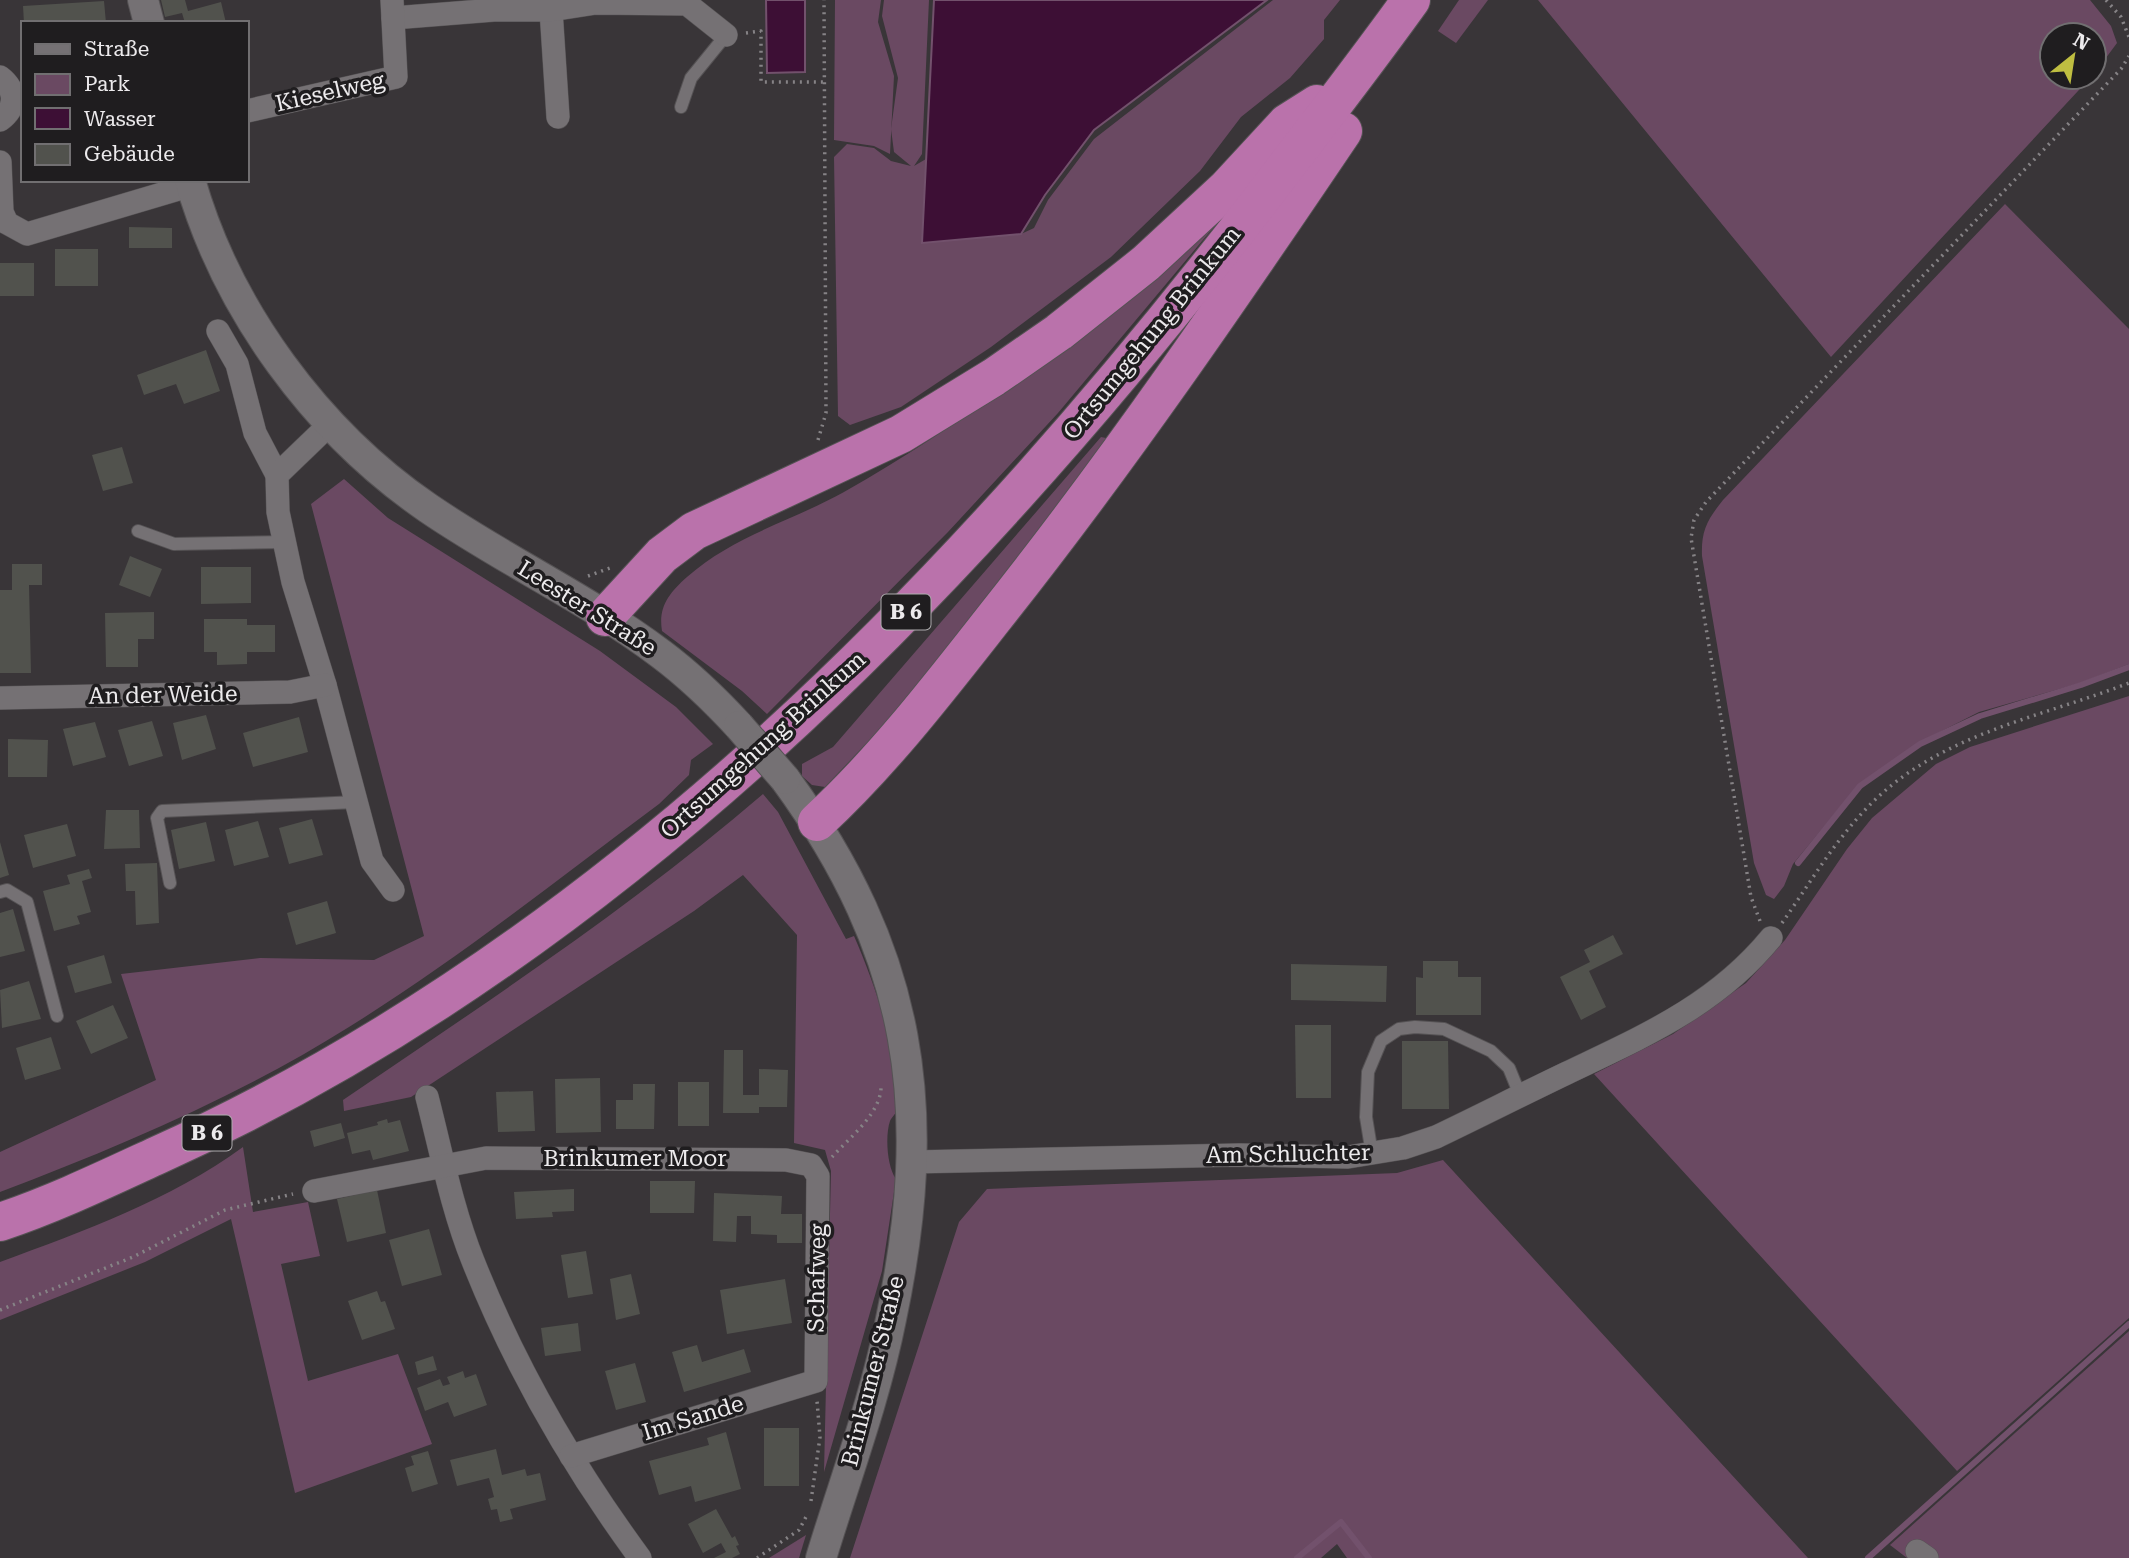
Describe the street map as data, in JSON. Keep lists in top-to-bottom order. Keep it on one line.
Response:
{"streets":{"highway":["Ortsumgehung Brinkum","B 6"],"street":["Kieselweg","Leester Straße","An der Weide","Am Schluchter","Brinkumer Moor","Schafweg","Brinkumer Straße","Im Sande"]},"crossings":[["Ortsumgehung Brinkum","B 6"],["Leester Straße","B 6"],["Leester Straße","Brinkumer Straße"],["B 6","Brinkumer Straße"],["Am Schluchter","Brinkumer Straße"],["Brinkumer Moor","Schafweg"],["Schafweg","Im Sande"]],"legend":["Straße","Park","Wasser","Gebäude"],"north":"top right"}
